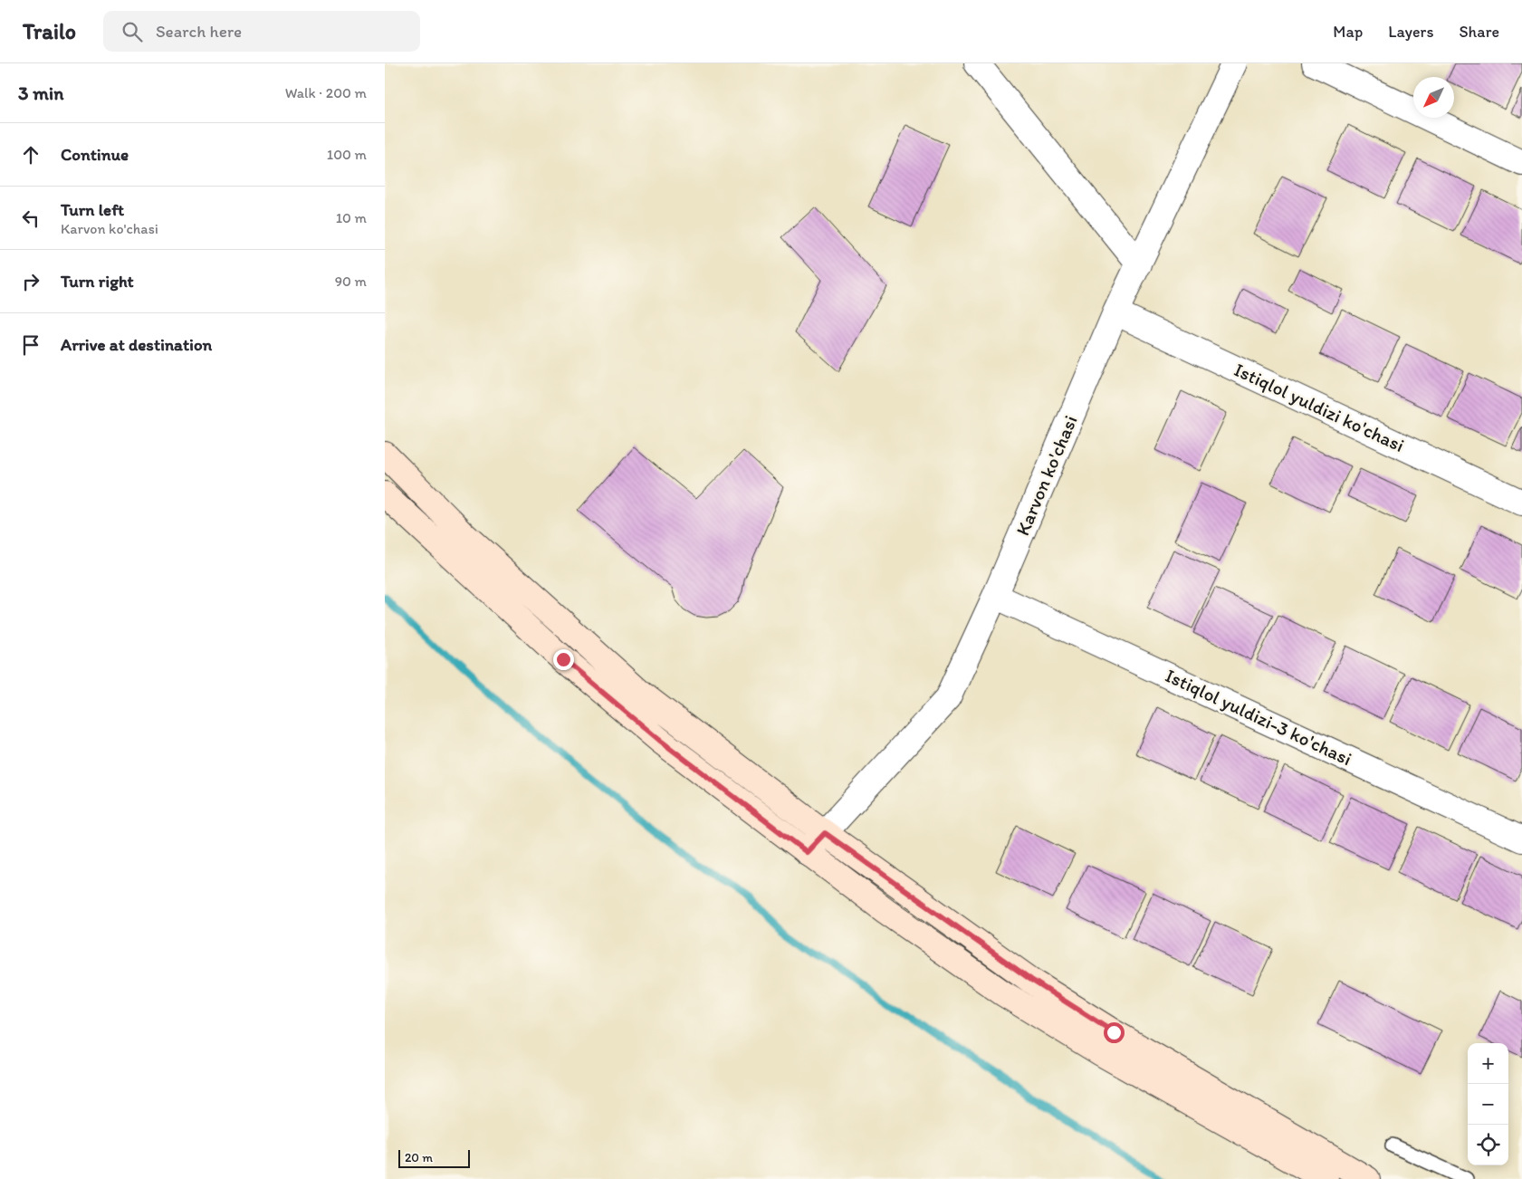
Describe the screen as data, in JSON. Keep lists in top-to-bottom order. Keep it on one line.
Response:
{"streets":{"street":["Istiqlol yuldizi ko'chasi","Karvon ko'chasi","Istiqlol yuldizi-3 ko'chasi"]},"crossings":[["Istiqlol yuldizi ko'chasi","Karvon ko'chasi"],["Karvon ko'chasi","Istiqlol yuldizi-3 ko'chasi"]],"scale_bar":"20 m","north":"bottom left","page":{"header":"Trailo","search":"Search here","nav":["Map","Layers","Share"],"heading":["3 min","Walk · 200 m"],"list":[["Continue","100 m"],["Turn left","Karvon ko'chasi","10 m"],["Turn right","90 m"],"Arrive at destination"],"map_buttons":["+","−"],"scale":"20 m"}}
